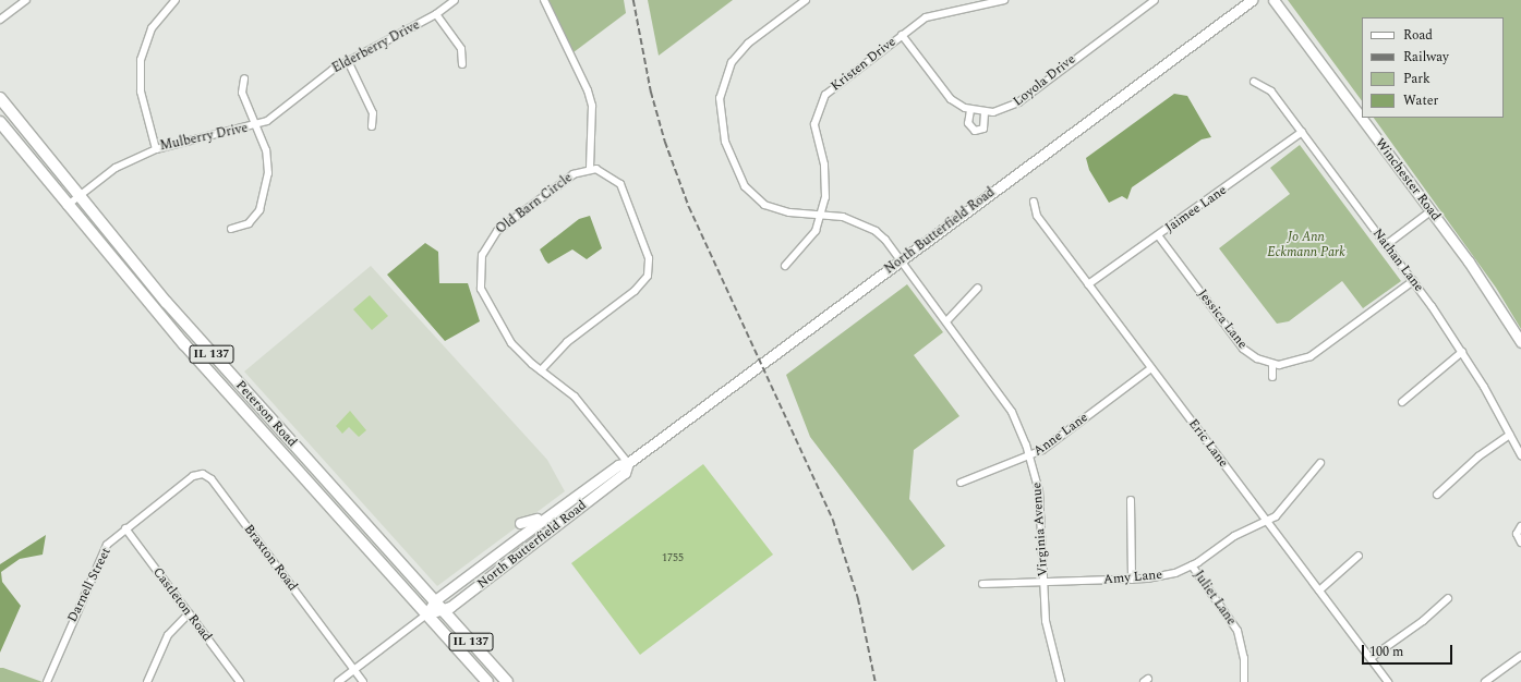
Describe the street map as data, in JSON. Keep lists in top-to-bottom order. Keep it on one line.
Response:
{"streets":{"main road":["Winchester Road","North Butterfield Road","IL 137","Peterson Road"],"street":["Elderberry Drive","Kristen Drive","Loyola Drive","Mulberry Drive","Old Barn Circle","Jaimee Lane","Nathan Lane","Jessica Lane","Anne Lane","Eric Lane","Virginia Avenue","Braxton Road","Amy Lane","Darnell Street","Juliet Lane","Castleton Road"]},"crossings":[["Elderberry Drive","Mulberry Drive"],["Kristen Drive","Loyola Drive"],["Kristen Drive","Virginia Avenue"],["Old Barn Circle","North Butterfield Road"],["Jaimee Lane","Nathan Lane"],["Jaimee Lane","Jessica Lane"],["Jaimee Lane","Eric Lane"],["North Butterfield Road","Peterson Road"],["North Butterfield Road","Virginia Avenue"],["North Butterfield Road","Braxton Road"],["Nathan Lane","Jessica Lane"],["Anne Lane","Eric Lane"],["Anne Lane","Virginia Avenue"],["Eric Lane","Amy Lane"],["Virginia Avenue","Amy Lane"],["Braxton Road","Darnell Street"],["Amy Lane","Juliet Lane"],["Darnell Street","Castleton Road"]],"parks":["Jo Ann Eckmann Park"],"house_numbers":["1755"],"legend":["Road","Railway","Park","Water"],"scale_bar":"100 m"}
